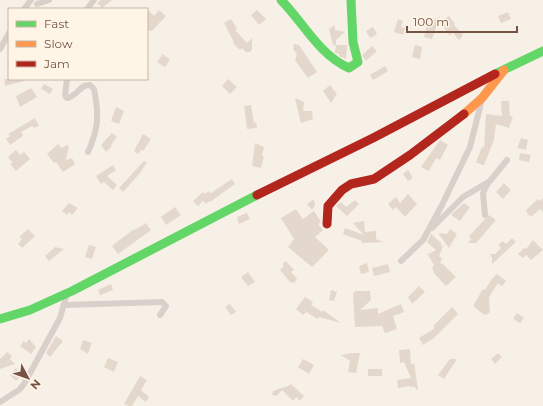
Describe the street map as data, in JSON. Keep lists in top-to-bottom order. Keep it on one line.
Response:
{"legend":["Fast","Slow","Jam"],"scale_bar":"100 m","north":"bottom right"}
